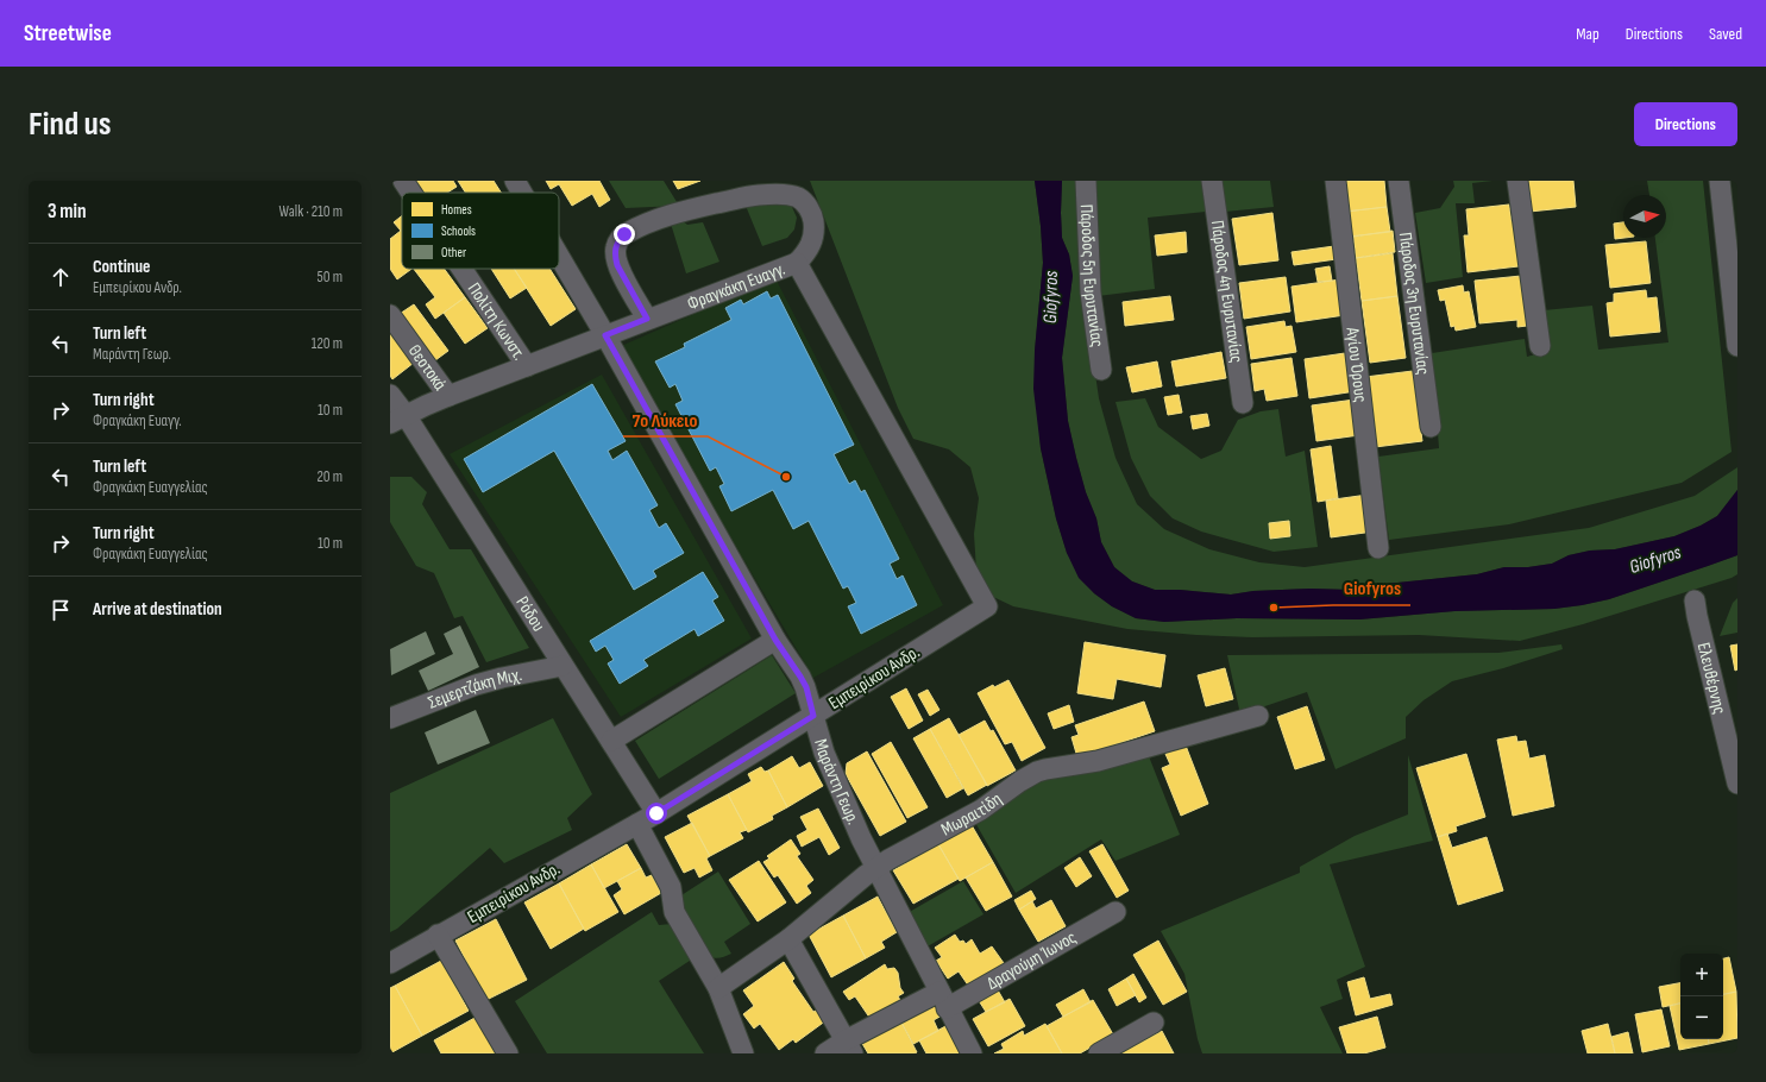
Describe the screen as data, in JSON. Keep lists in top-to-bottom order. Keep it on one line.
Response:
{"streets":{"street":["Πάροδος 5η Ευρυτανίας","Φραγκάκη Ευαγγ.","Πάροδος 4η Ευρυτανίας","Πάροδος 3η Ευρυτανίας","Πολίτη Κωνστ.","Αγίου Όρους","Θεοτοκά","Ρόδου","Εμπειρίκου Ανδρ.","Ελευθέρνης","Σεμερτζάκη Μιχ.","Μαράντη Γεωρ.","Μωραιτίδη","Δραγούμη Ίωνος"]},"crossings":[["Φραγκάκη Ευαγγ.","Πολίτη Κωνστ."],["Φραγκάκη Ευαγγ.","Θεοτοκά"],["Φραγκάκη Ευαγγ.","Ρόδου"],["Φραγκάκη Ευαγγ.","Εμπειρίκου Ανδρ."],["Φραγκάκη Ευαγγ.","Μαράντη Γεωρ."],["Ρόδου","Εμπειρίκου Ανδρ."],["Ρόδου","Σεμερτζάκη Μιχ."],["Εμπειρίκου Ανδρ.","Μαράντη Γεωρ."],["Μαράντη Γεωρ.","Μωραιτίδη"],["Μαράντη Γεωρ.","Δραγούμη Ίωνος"]],"water":["Giofyros"],"places":["7o Λύκειο","Giofyros"],"legend":["Homes","Schools","Other"],"north":"right","page":{"header":"Streetwise","nav":["Map","Directions","Saved"],"buttons":"Directions","title":"Find us","heading":["3 min","Walk · 210 m"],"list":[["Continue","Εμπειρίκου Ανδρ.","50 m"],["Turn left","Μαράντη Γεωρ.","120 m"],["Turn right","Φραγκάκη Ευαγγ.","10 m"],["Turn left","Φραγκάκη Ευαγγελίας","20 m"],["Turn right","Φραγκάκη Ευαγγελίας","10 m"],"Arrive at destination"],"map_buttons":["+","−"]}}
